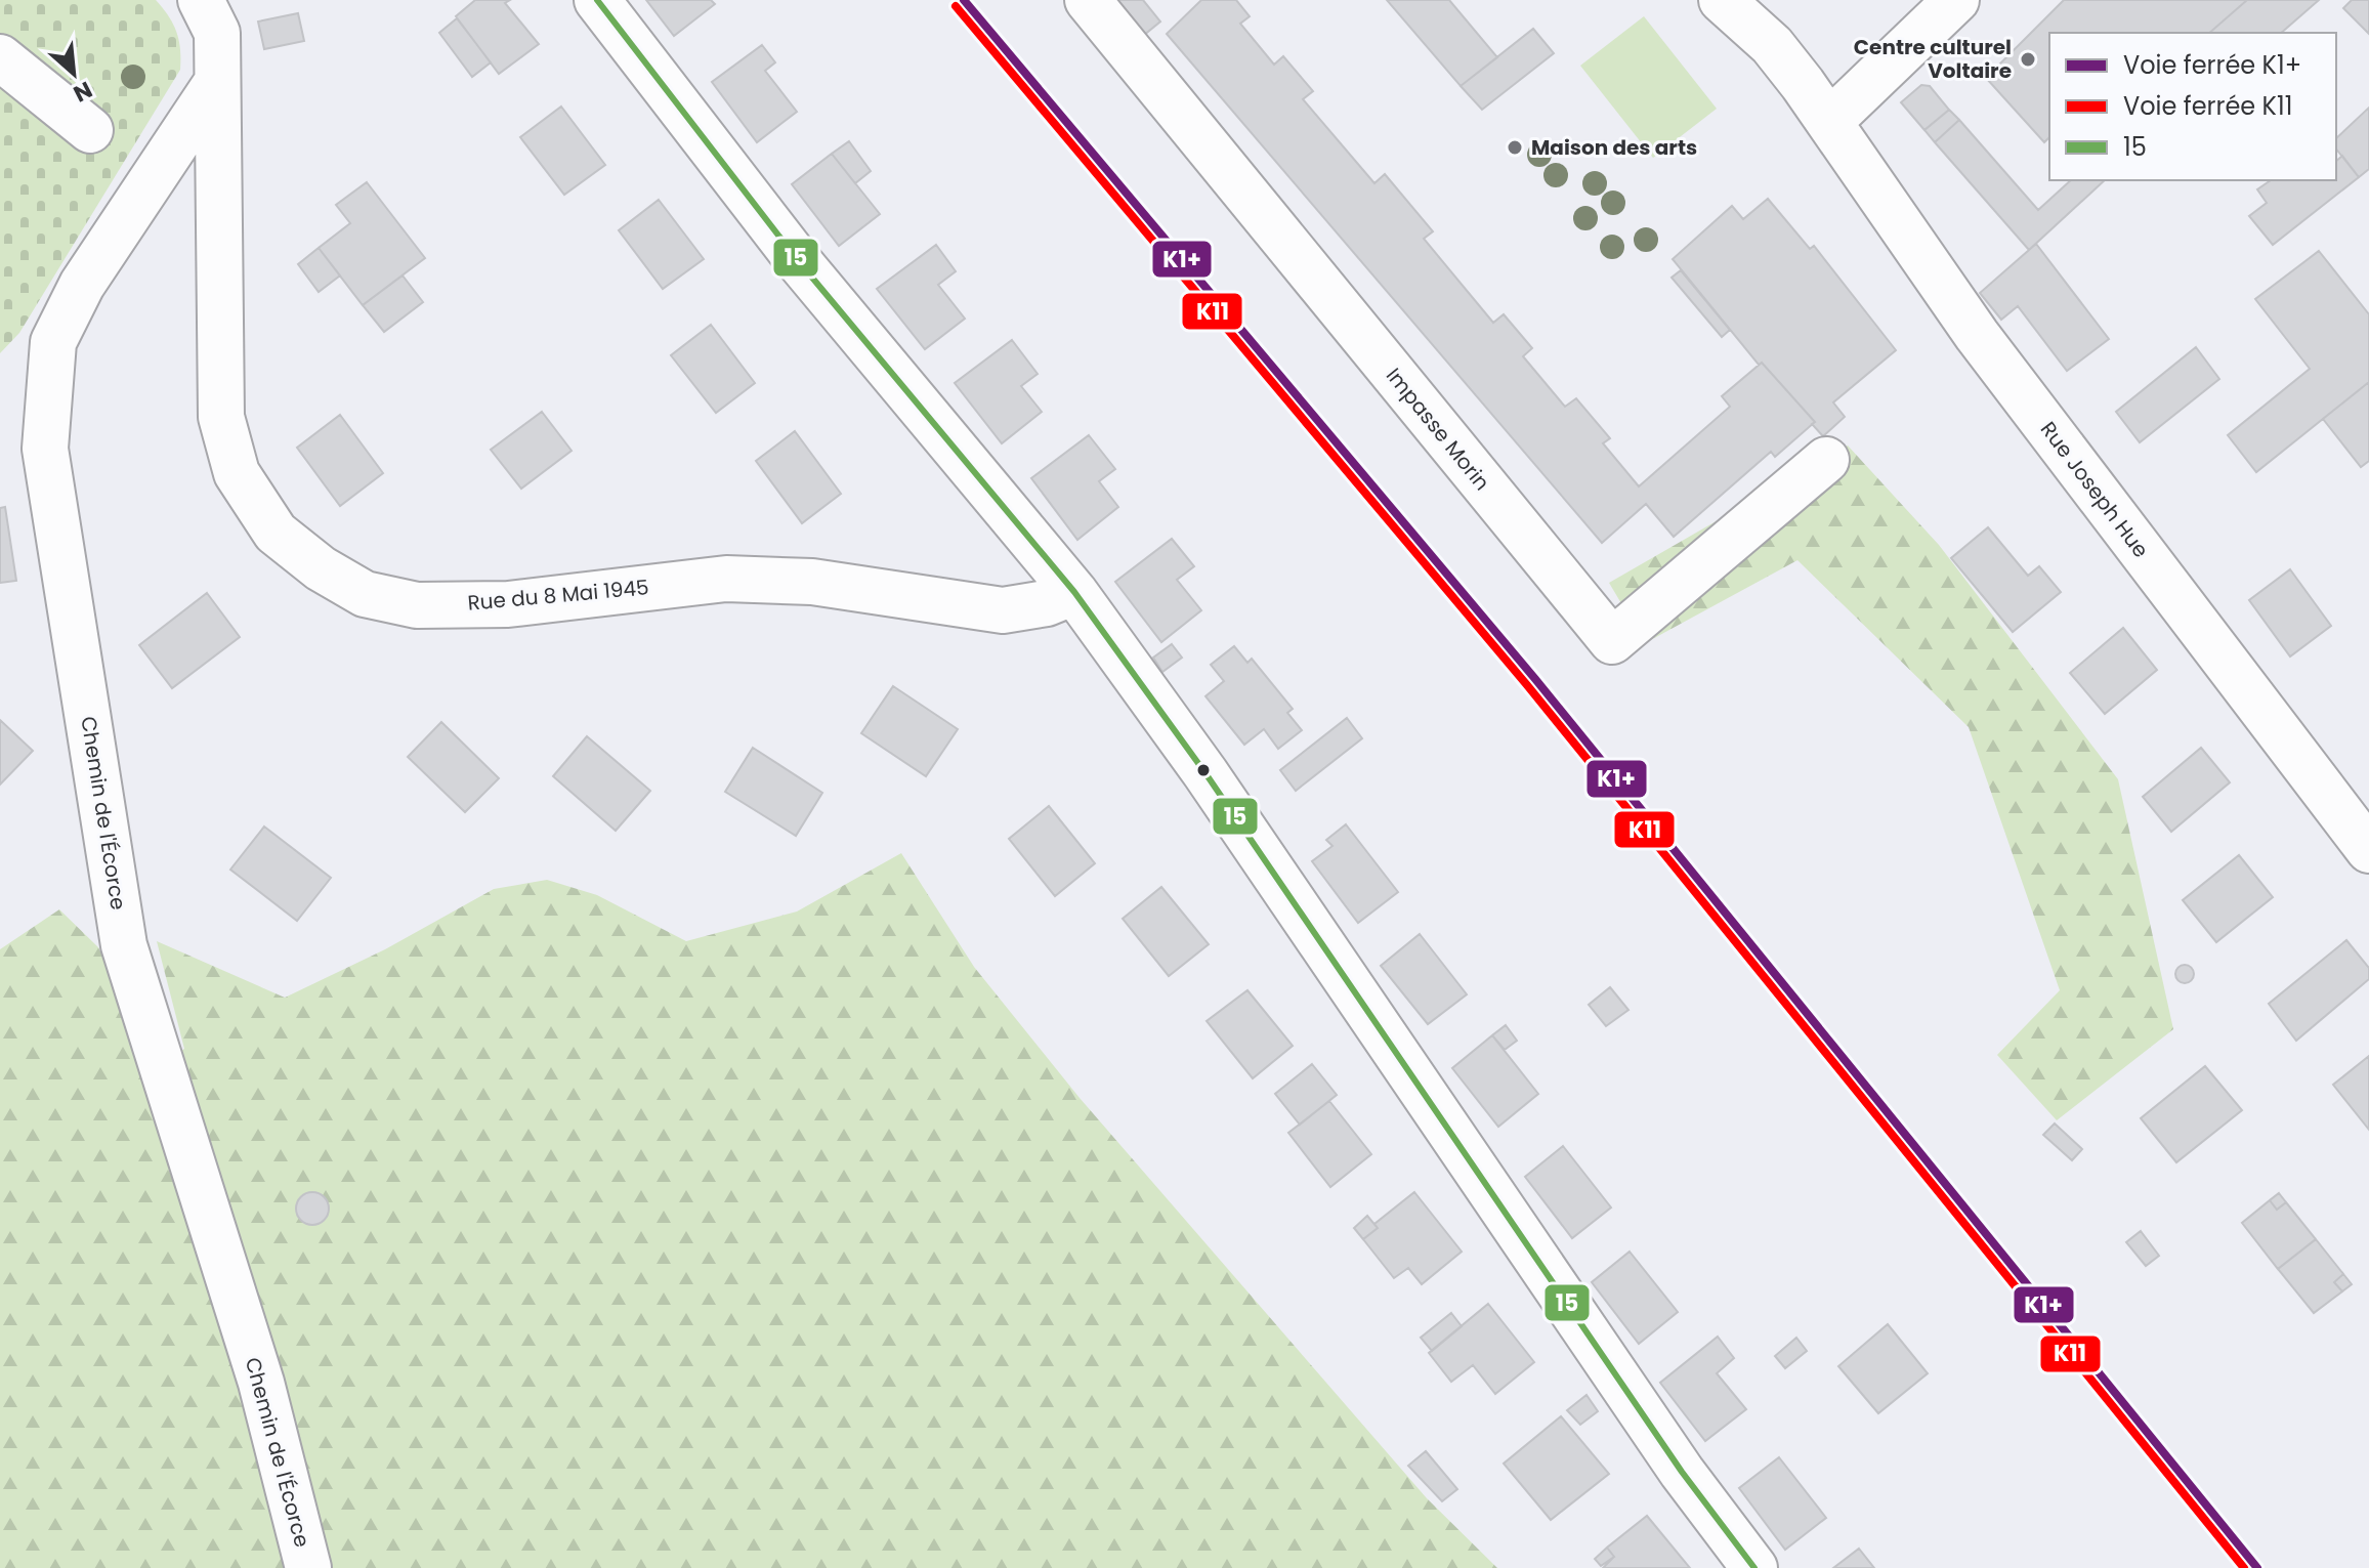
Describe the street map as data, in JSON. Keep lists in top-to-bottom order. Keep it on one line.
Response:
{"streets":{"street":["Impasse Morin","Rue Joseph Hue","Rue du 8 Mai 1945","Chemin de l'Écorce"]},"crossings":[["Rue du 8 Mai 1945","Chemin de l'Écorce"]],"places":["Centre culturel Voltaire","Maison des arts"],"lines":["rail line K1+","transit line 15","rail line K11"],"legend":["Voie ferrée K1+","Voie ferrée K11","15"],"north":"bottom right"}
